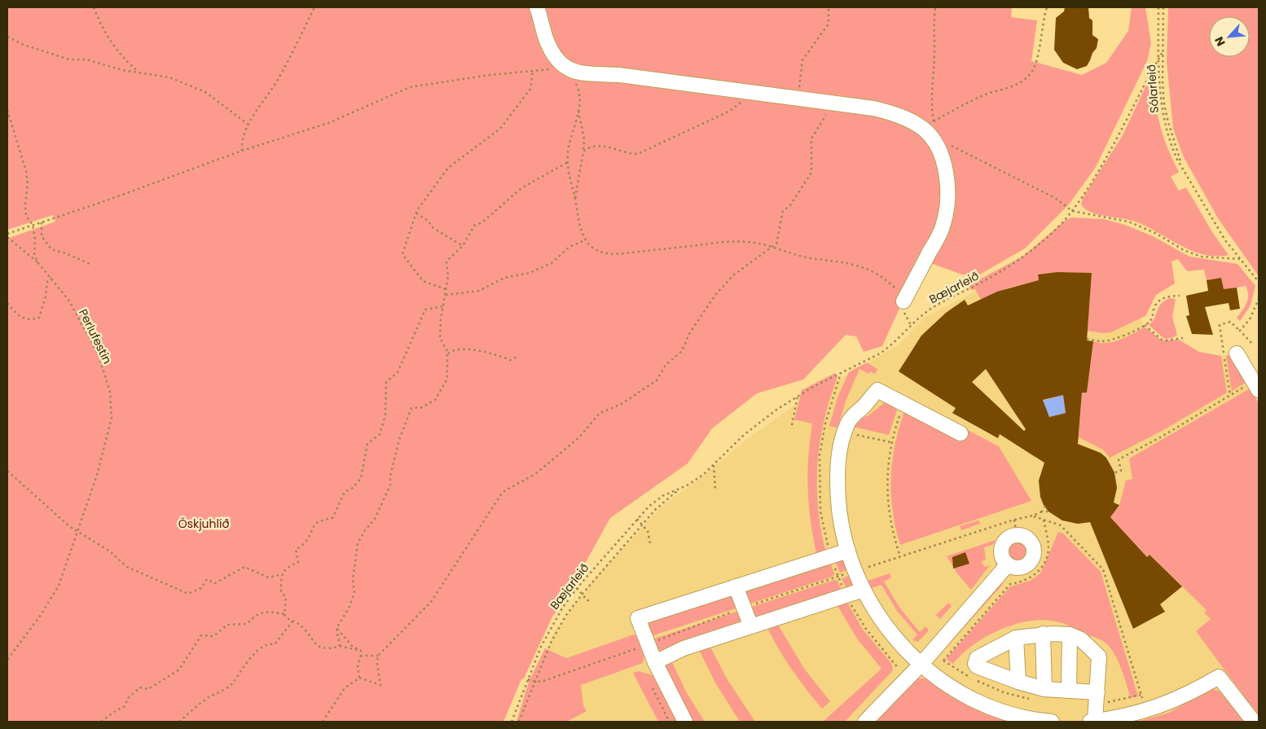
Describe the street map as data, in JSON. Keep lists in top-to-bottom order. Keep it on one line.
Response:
{"streets":{"path":["Sólarleið","Bæjarleið","Perlufestin"]},"crossings":[["Sólarleið","Bæjarleið"]],"parks":["Öskjuhlíð"],"north":"bottom left"}
